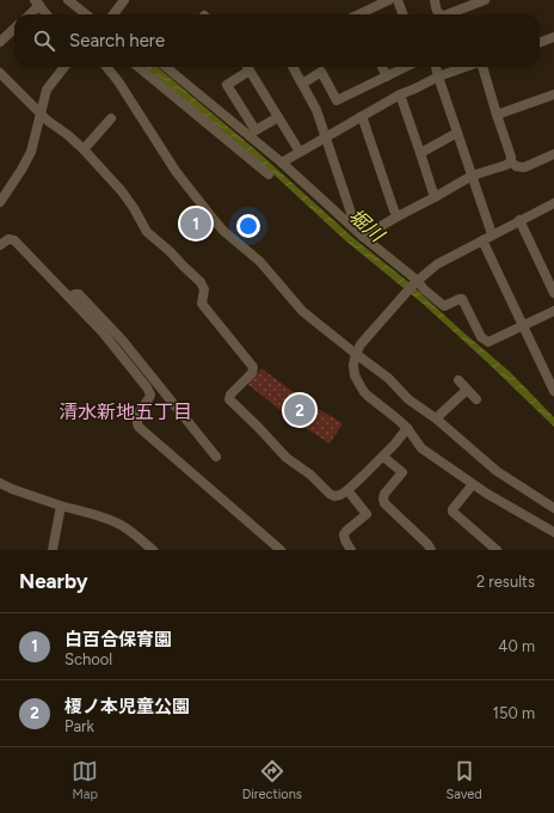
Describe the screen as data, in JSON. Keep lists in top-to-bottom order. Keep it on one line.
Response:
{"districts":["清水新地五丁目"],"water":["堀川"],"page":{"search":"Search here","pins":["1","2"],"heading":["Nearby","2 results"],"list":[{"mark":"1","name":"白百合保育園","note":"School","value":"40 m"},{"mark":"2","name":"榎ノ本児童公園","note":"Park","value":"150 m"}],"nav":["Map","Directions","Saved"]}}
